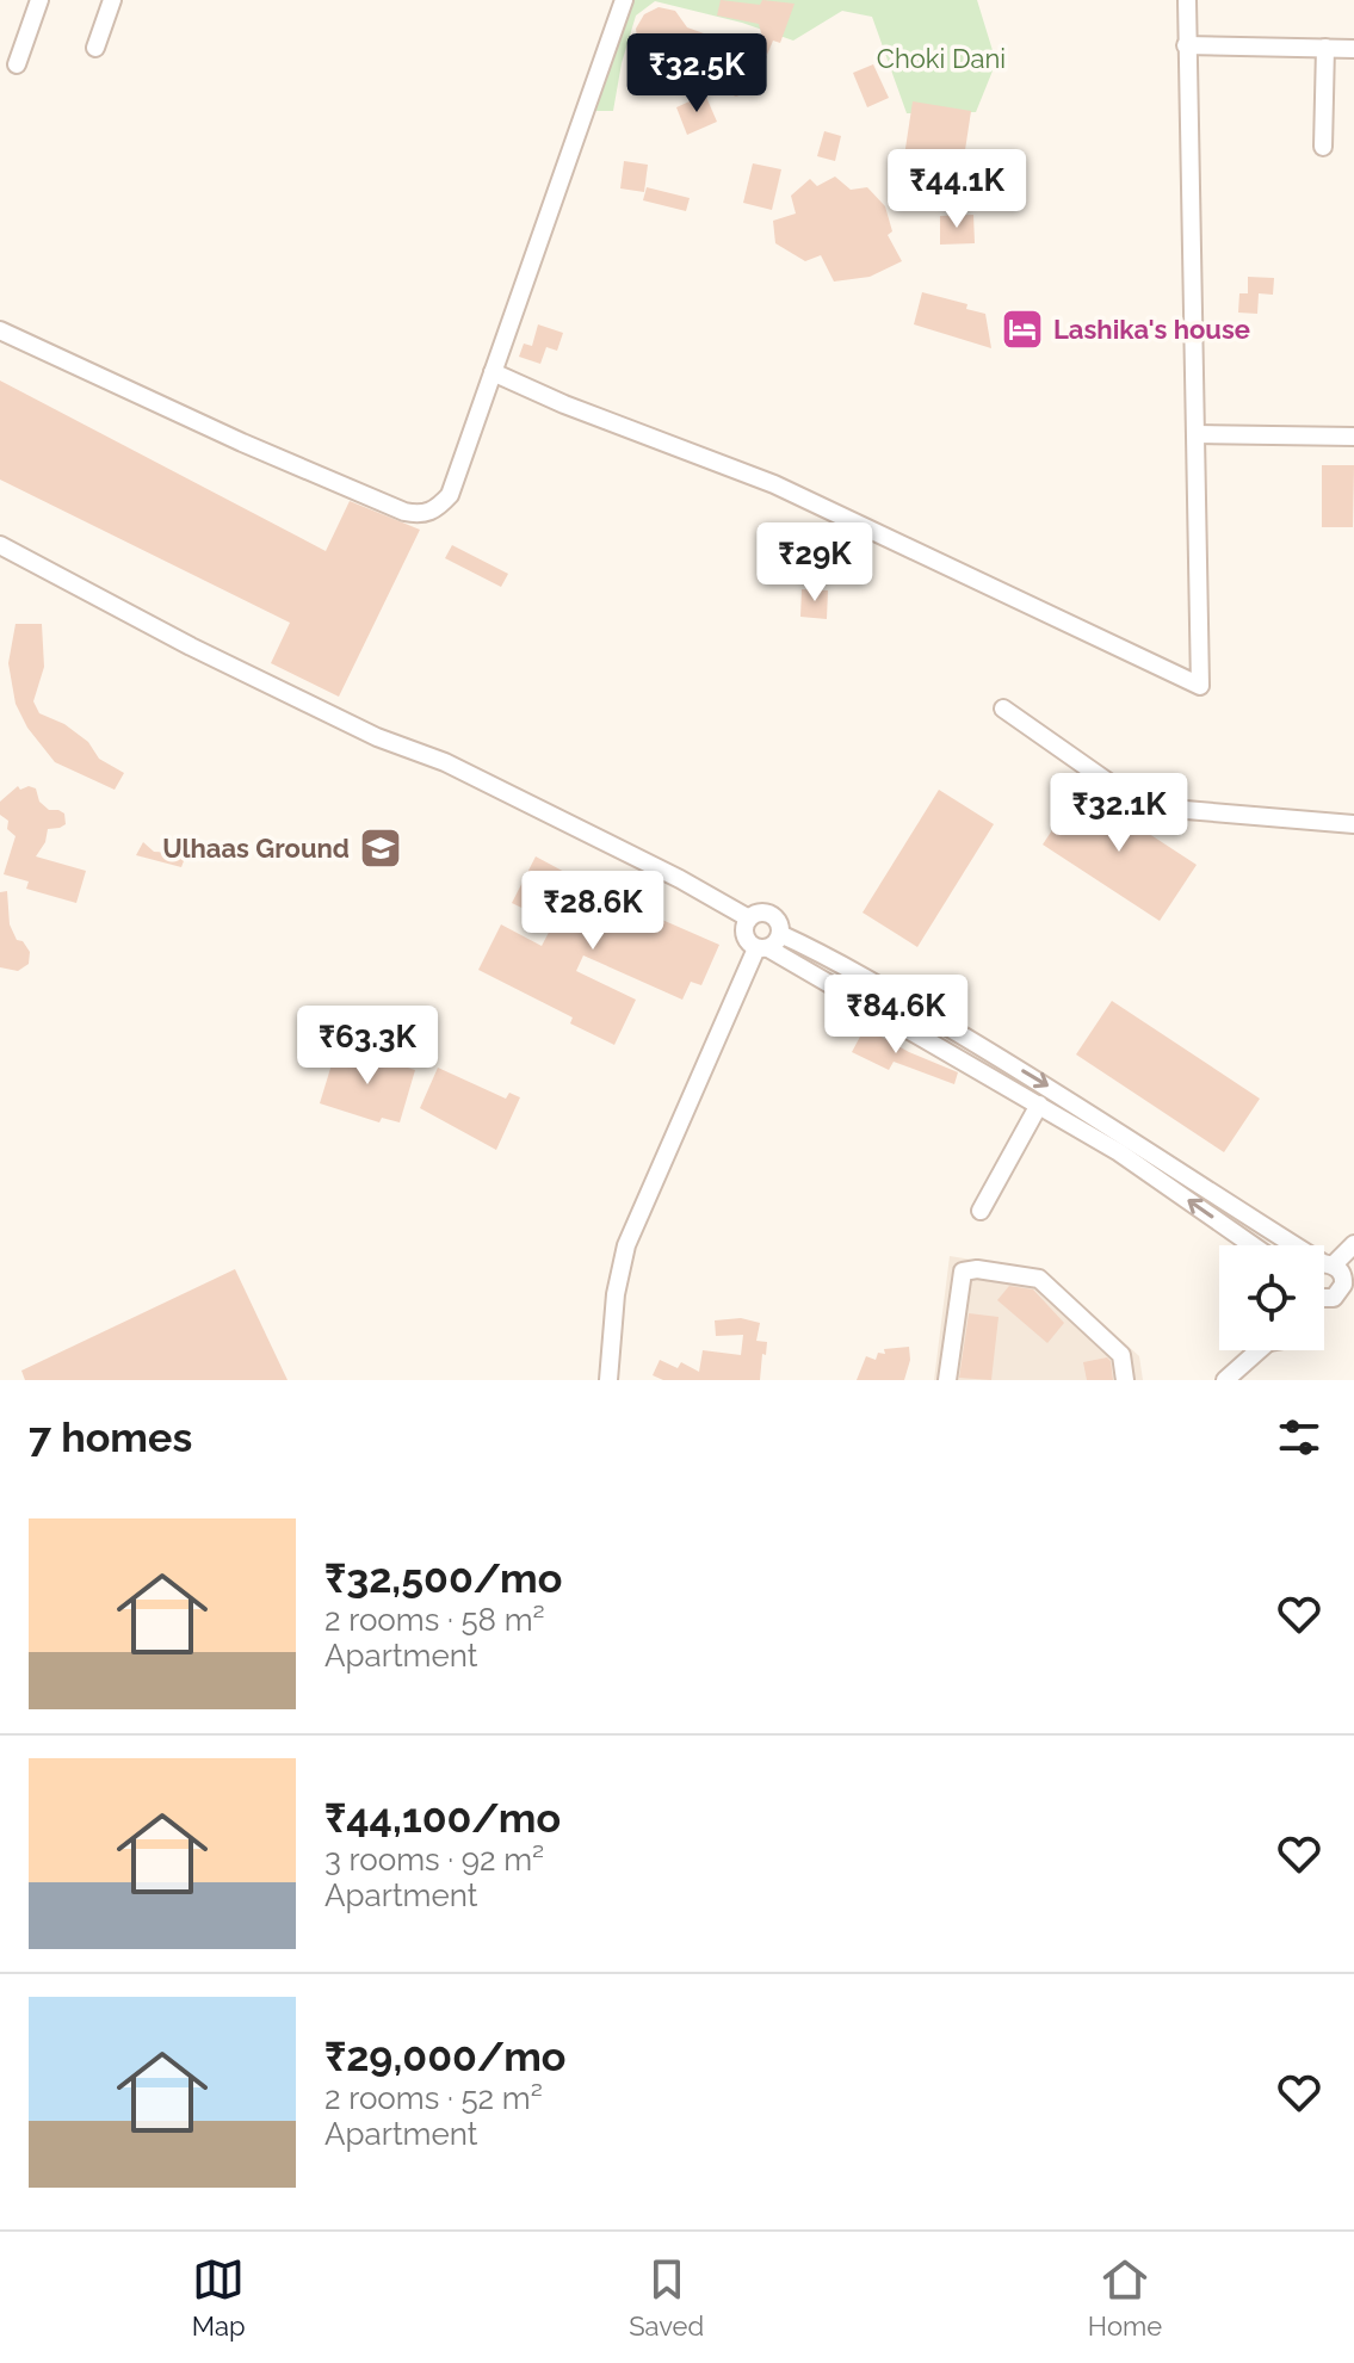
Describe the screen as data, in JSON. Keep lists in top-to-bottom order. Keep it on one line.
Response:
{"parks":["Choki Dani"],"places":{"hotel":["Lashika's house"],"school or university":["Ulhaas Ground"]},"page":{"price":["₹32.5K","₹44.1K","₹29K","₹32.1K","₹28.6K","₹84.6K","₹63.3K"],"heading":"7 homes","list":[{"name":"₹32,500/mo","note":"2 rooms · 58 m² · Apartment"},{"name":"₹44,100/mo","note":"3 rooms · 92 m² · Apartment"},{"name":"₹29,000/mo","note":"2 rooms · 52 m² · Apartment"}],"tabs":["Map","Saved","Home"]}}
